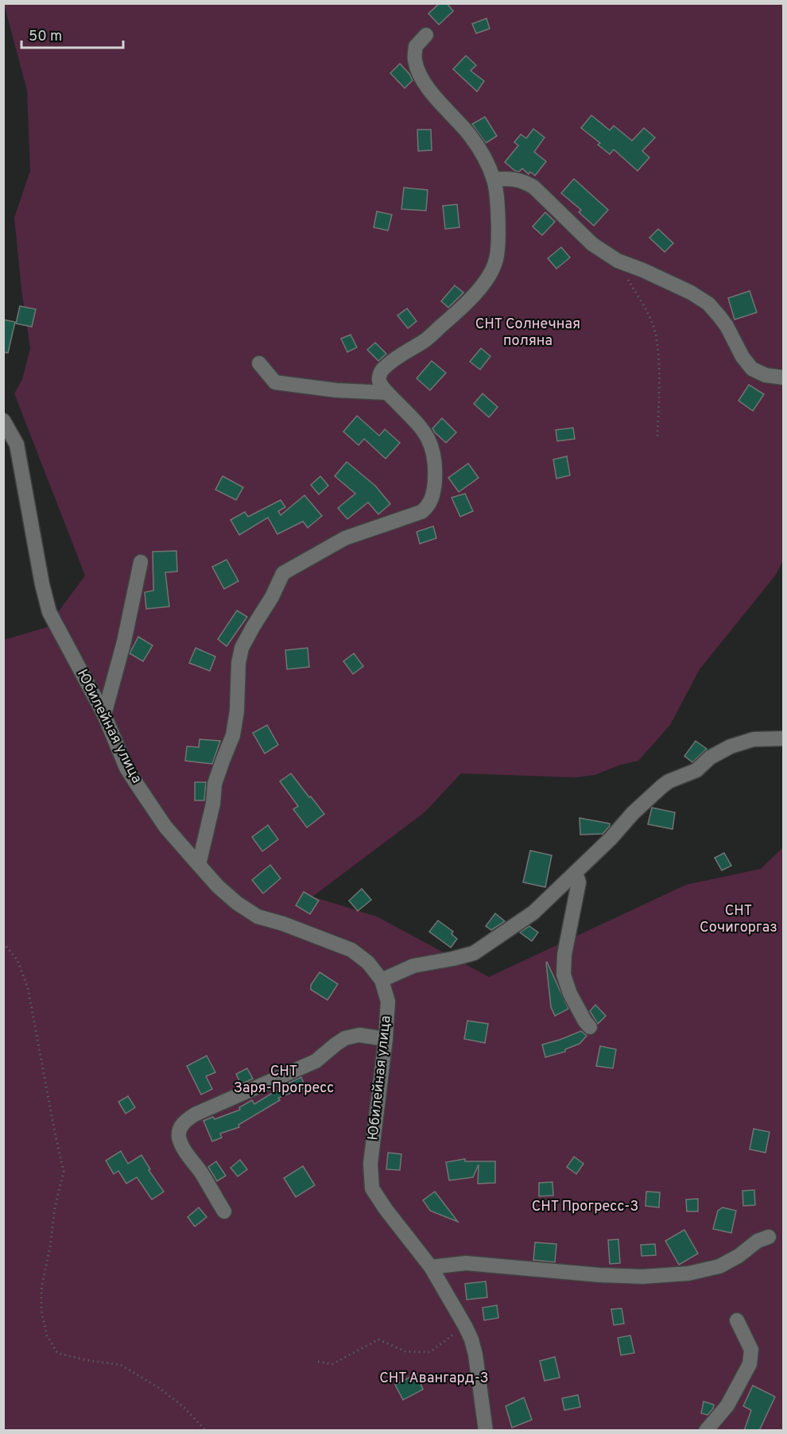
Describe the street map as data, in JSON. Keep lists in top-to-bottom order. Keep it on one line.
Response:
{"streets":{"street":["Юбилейная улица"]},"parks":["СНТ Солнечная поляна","СНТ Сочигоргаз","СНТ Заря-Прогресс","СНТ Прогресс-3","СНТ Авангард-3"],"scale_bar":"50 m"}
